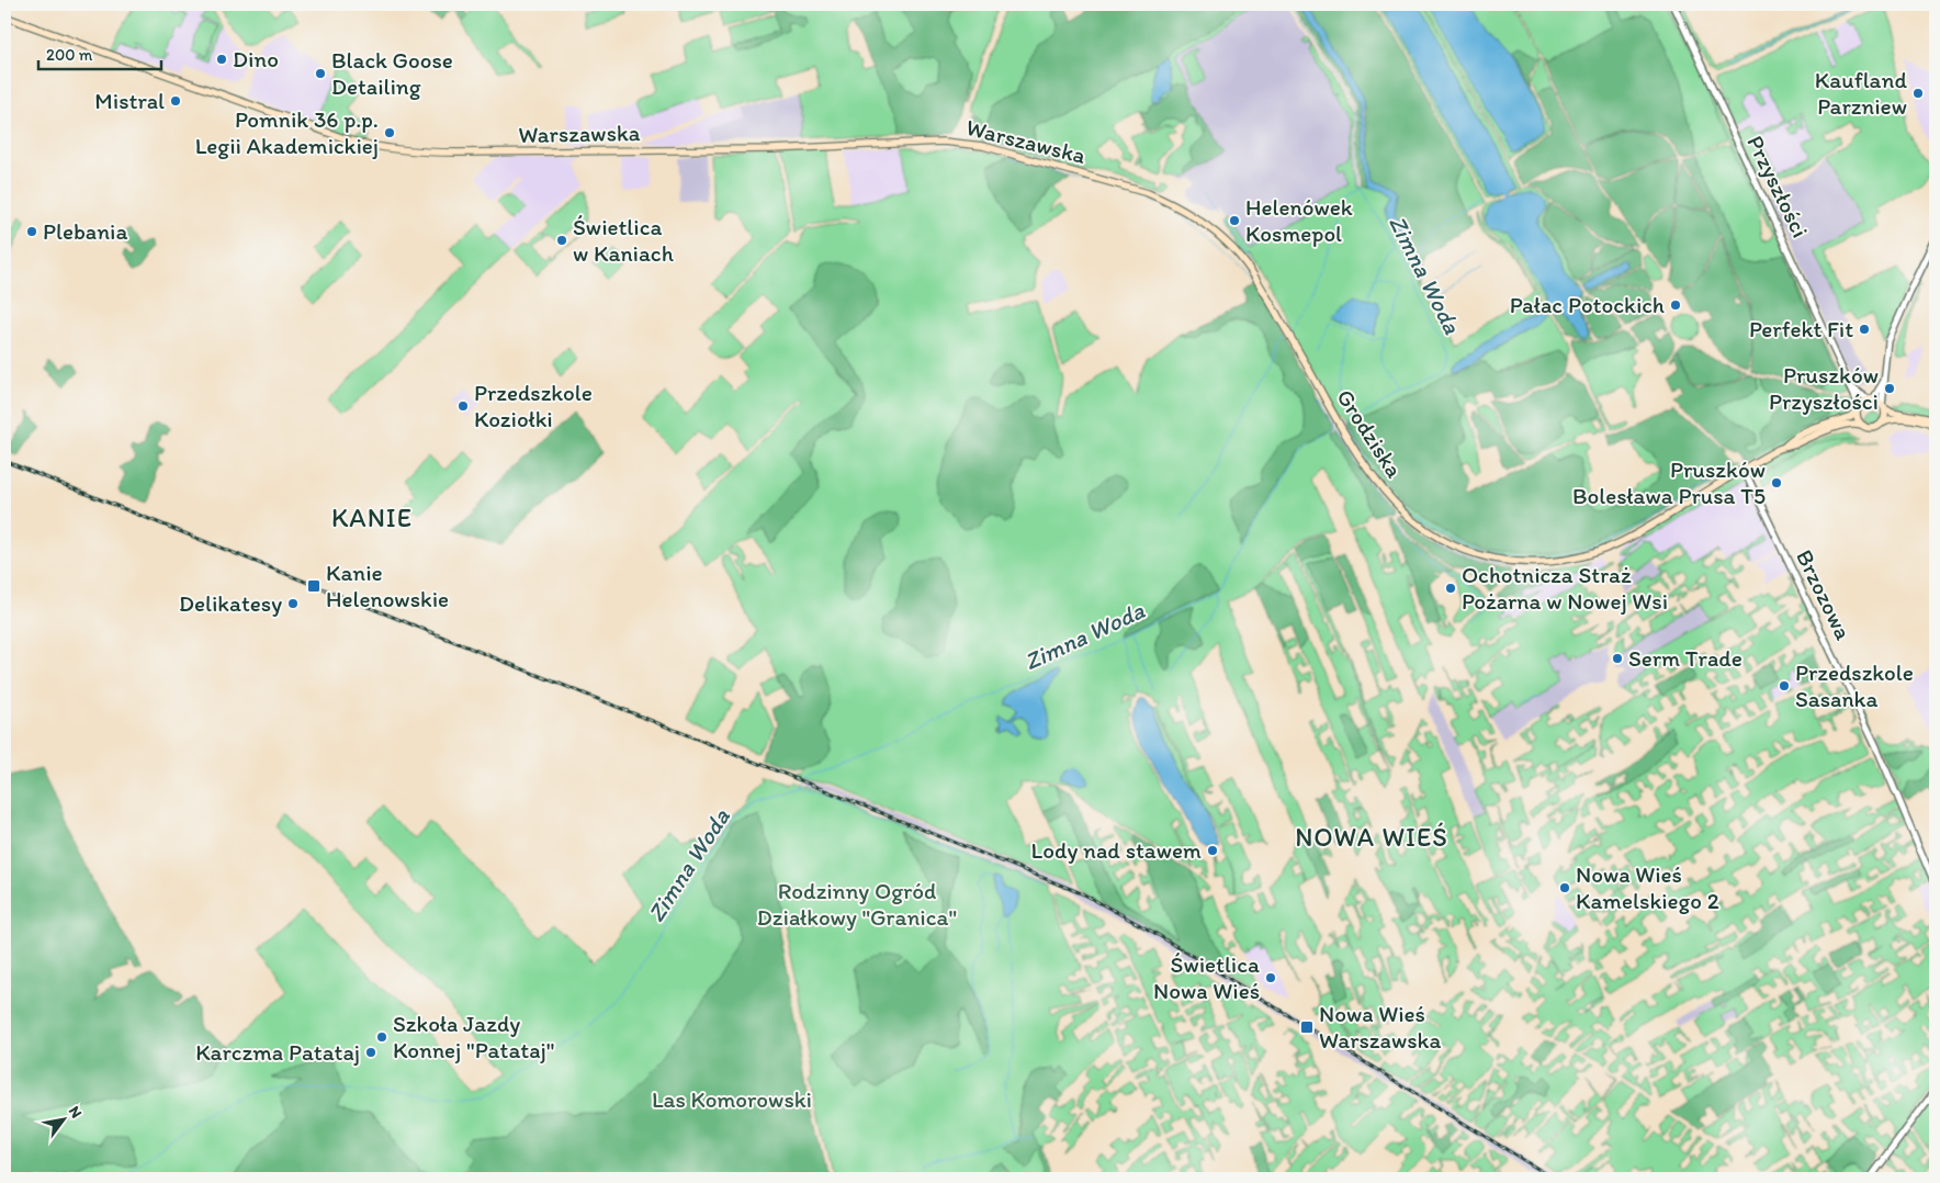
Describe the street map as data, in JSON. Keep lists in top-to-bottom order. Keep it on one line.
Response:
{"streets":{"main road":["Warszawska","Grodziska"],"street":["Przyszłości","Brzozowa"]},"crossings":[["Warszawska","Grodziska"],["Przyszłości","Grodziska"],["Grodziska","Brzozowa"]],"districts":["KANIE","NOWA WIEŚ"],"water":["Zimna Woda"],"parks":["Rodzinny Ogród Działkowy \"Granica\"","Las Komorowski"],"places":{"other":["Dino","Black Goose Detailing","Kaufland Parzniew","Mistral","Pomnik 36 p.p. Legii Akademickiej","Helenówek Kosmepol","Plebania","Świetlica w Kaniach","Pałac Potockich","Perfekt Fit","Pruszków Przyszłości","Przedszkole Koziołki","Pruszków Bolesława Prusa T5","Ochotnicza Straż Pożarna w Nowej Wsi","Delikatesy","Serm Trade","Przedszkole Sasanka","Lody nad stawem","Nowa Wieś Kamelskiego 2","Świetlica Nowa Wieś","Szkoła Jazdy Konnej \"Patataj\"","Karczma Patataj"],"transit":["Kanie Helenowskie","Nowa Wieś Warszawska"]},"scale_bar":"200 m","north":"top right"}
